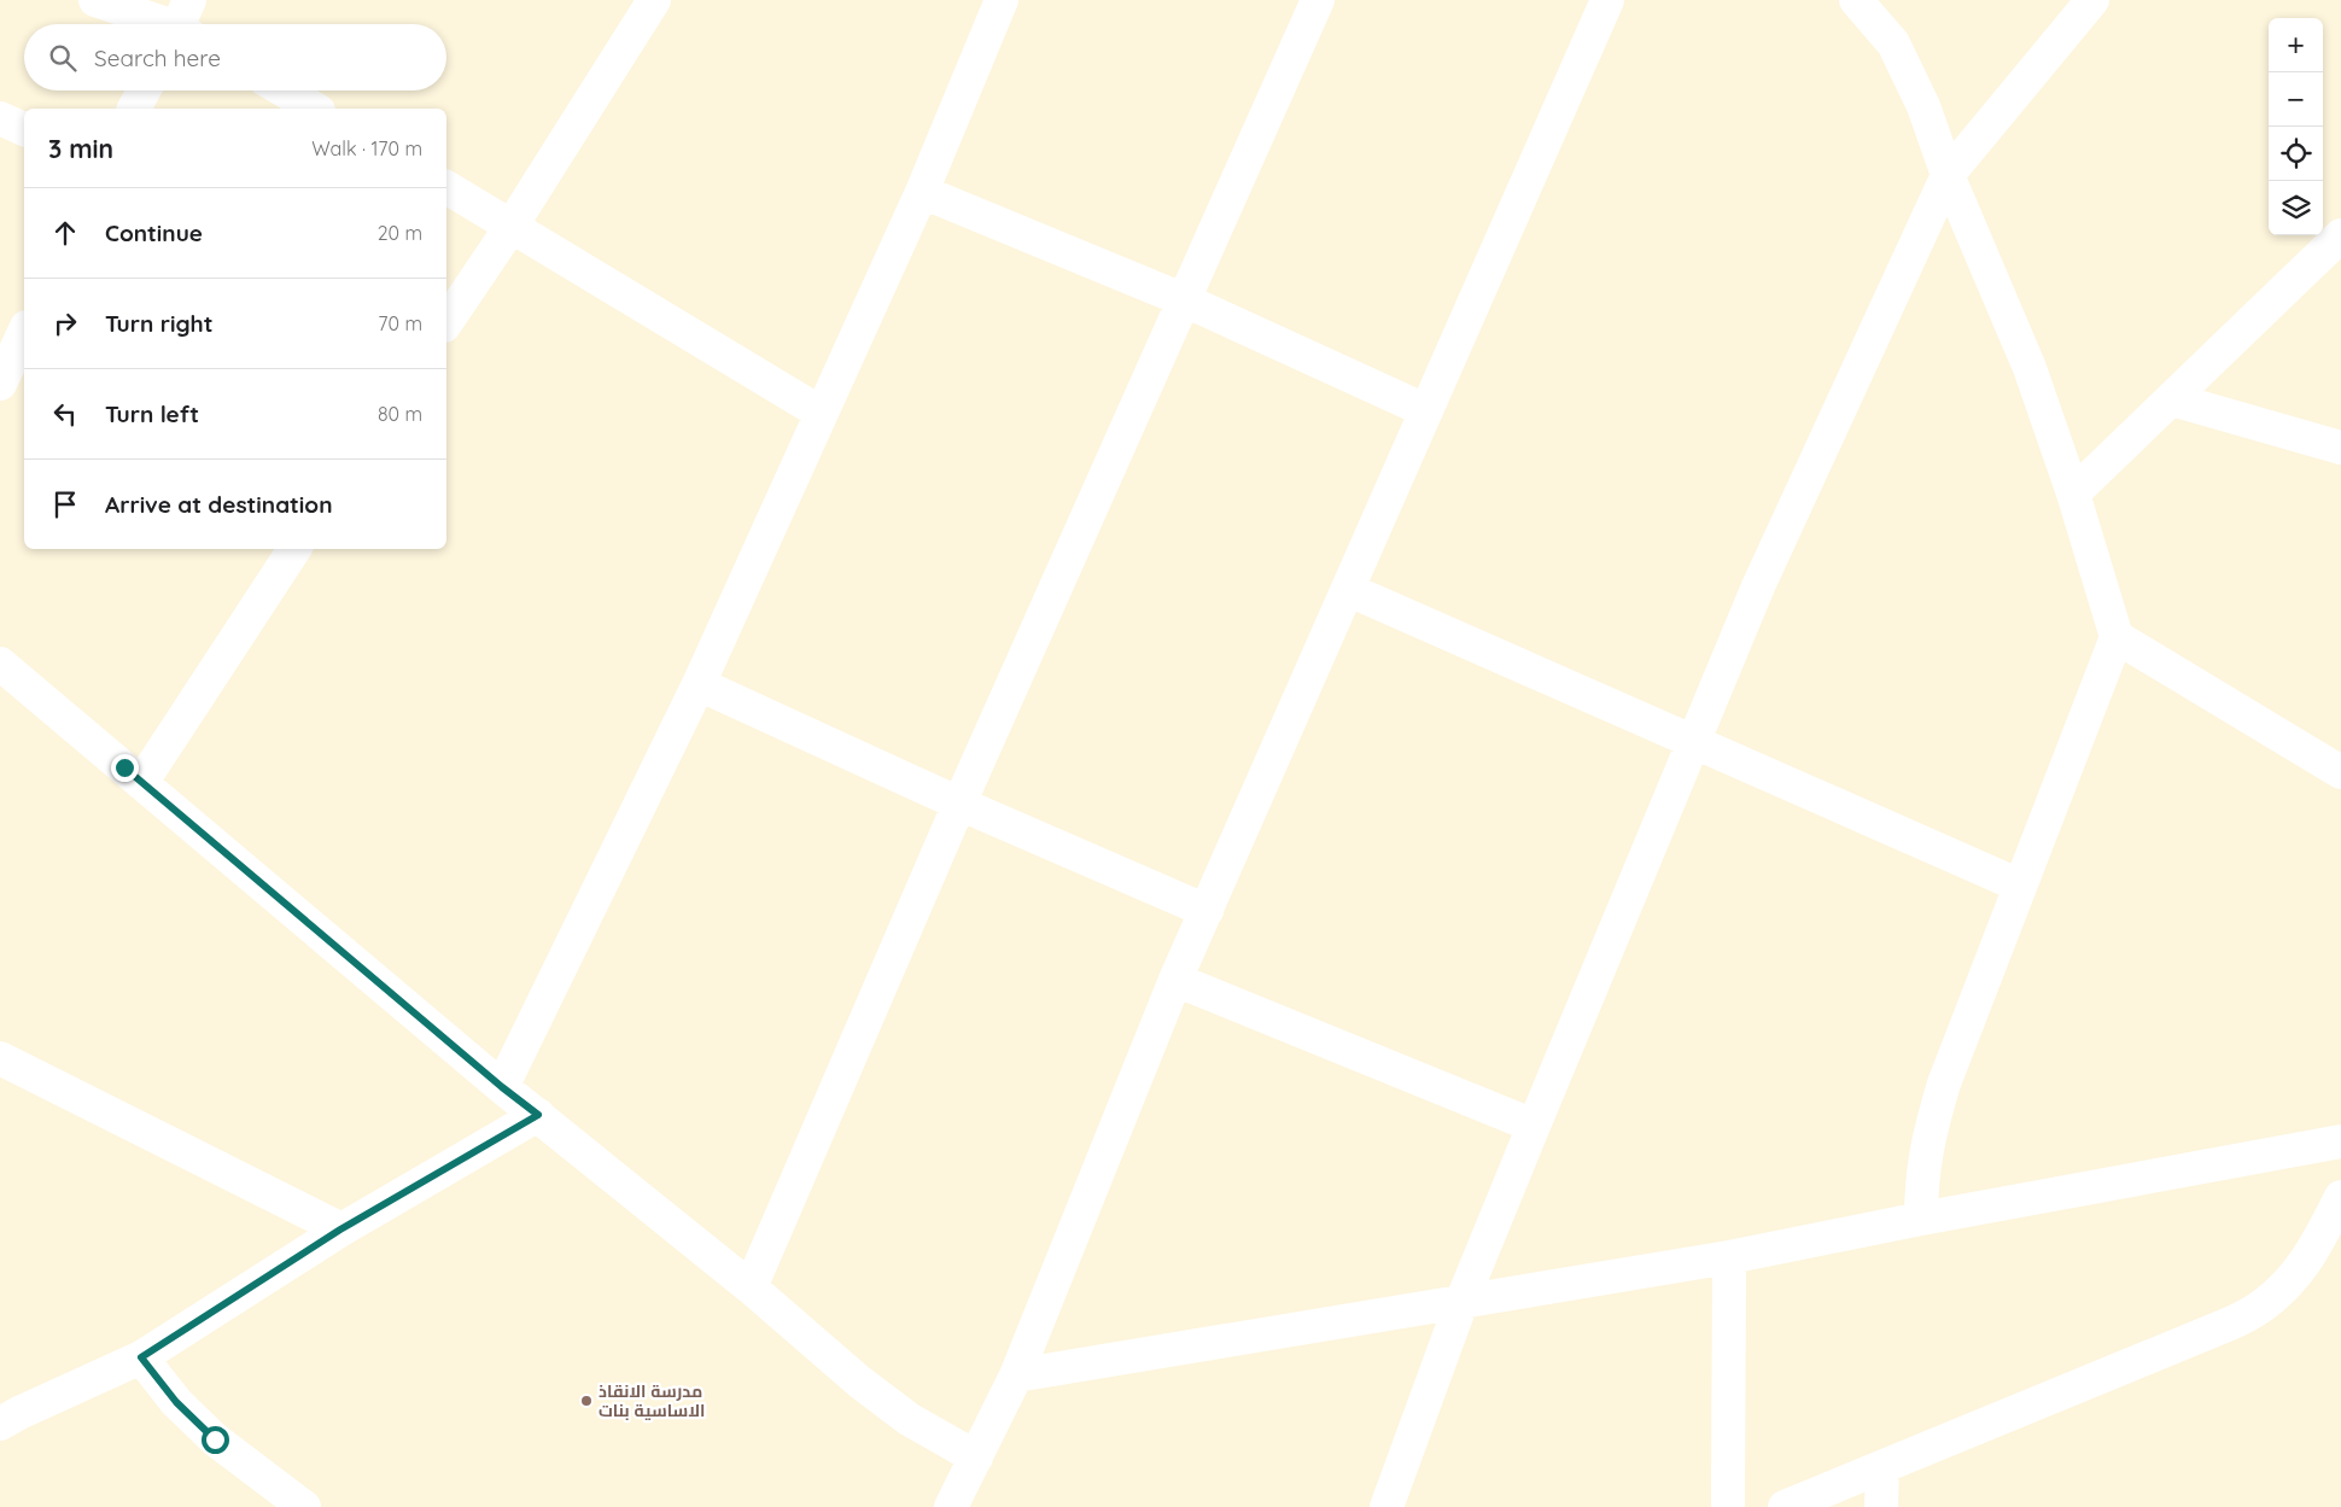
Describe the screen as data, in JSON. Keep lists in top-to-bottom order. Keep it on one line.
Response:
{"places":["مدرسة الانقاذ الاساسية بنات"],"page":{"map_buttons":["+","−"],"search":"Search here","heading":["3 min","Walk · 170 m"],"list":[["Continue","20 m"],["Turn right","70 m"],["Turn left","80 m"],"Arrive at destination"]}}
